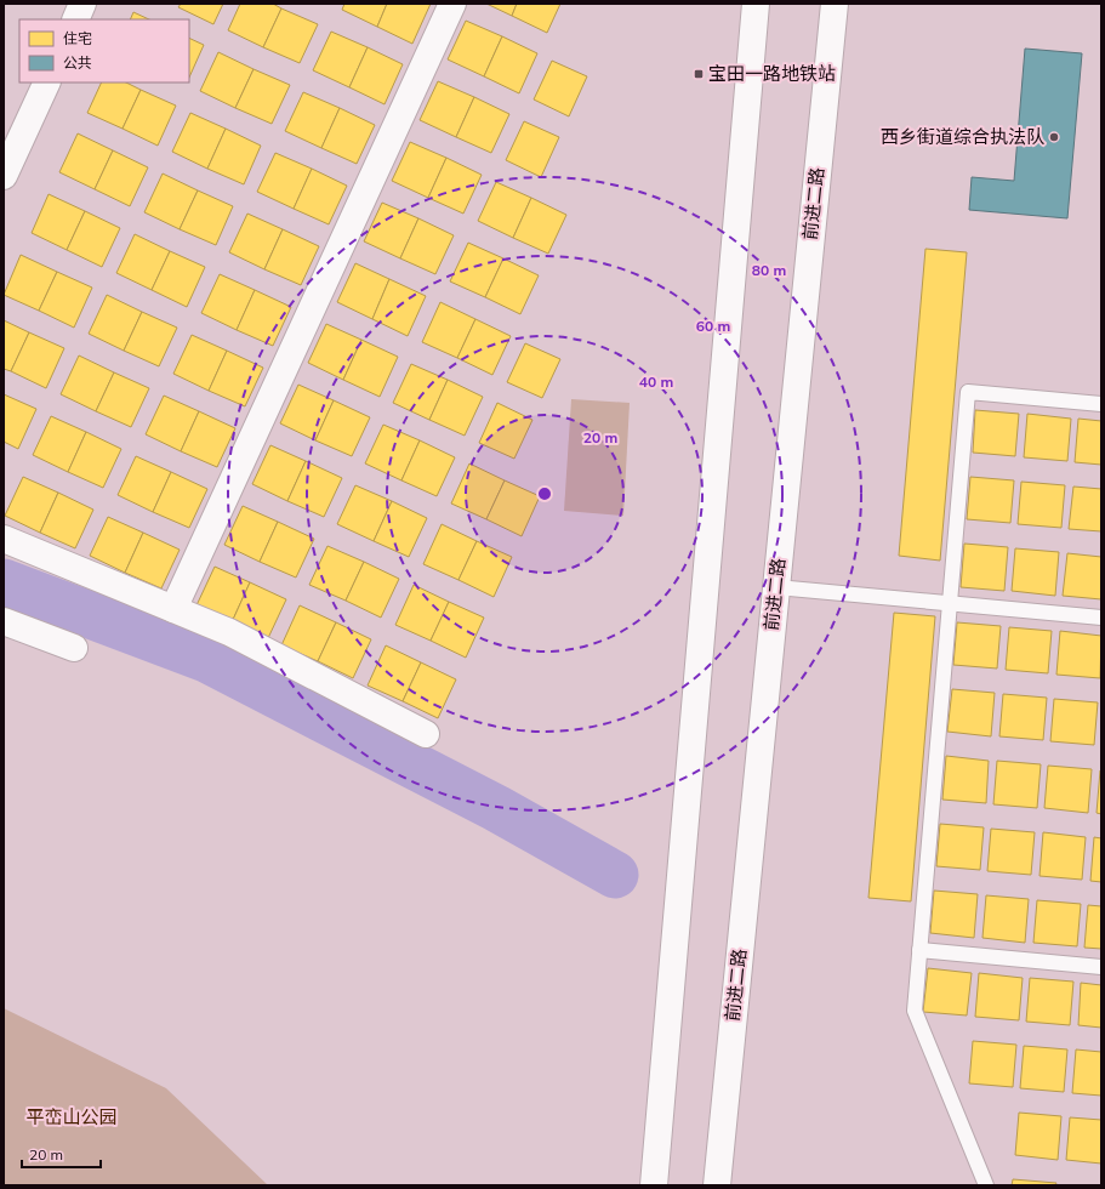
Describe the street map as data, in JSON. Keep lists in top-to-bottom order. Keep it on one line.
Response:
{"streets":{"main road":["前进二路"]},"parks":["平峦山公园"],"places":{"transit":["宝田一路地铁站"],"other":["西乡街道综合执法队"]},"legend":["住宅","公共"],"scale_bar":"20 m","rings":["80 m","60 m","40 m","20 m"]}
